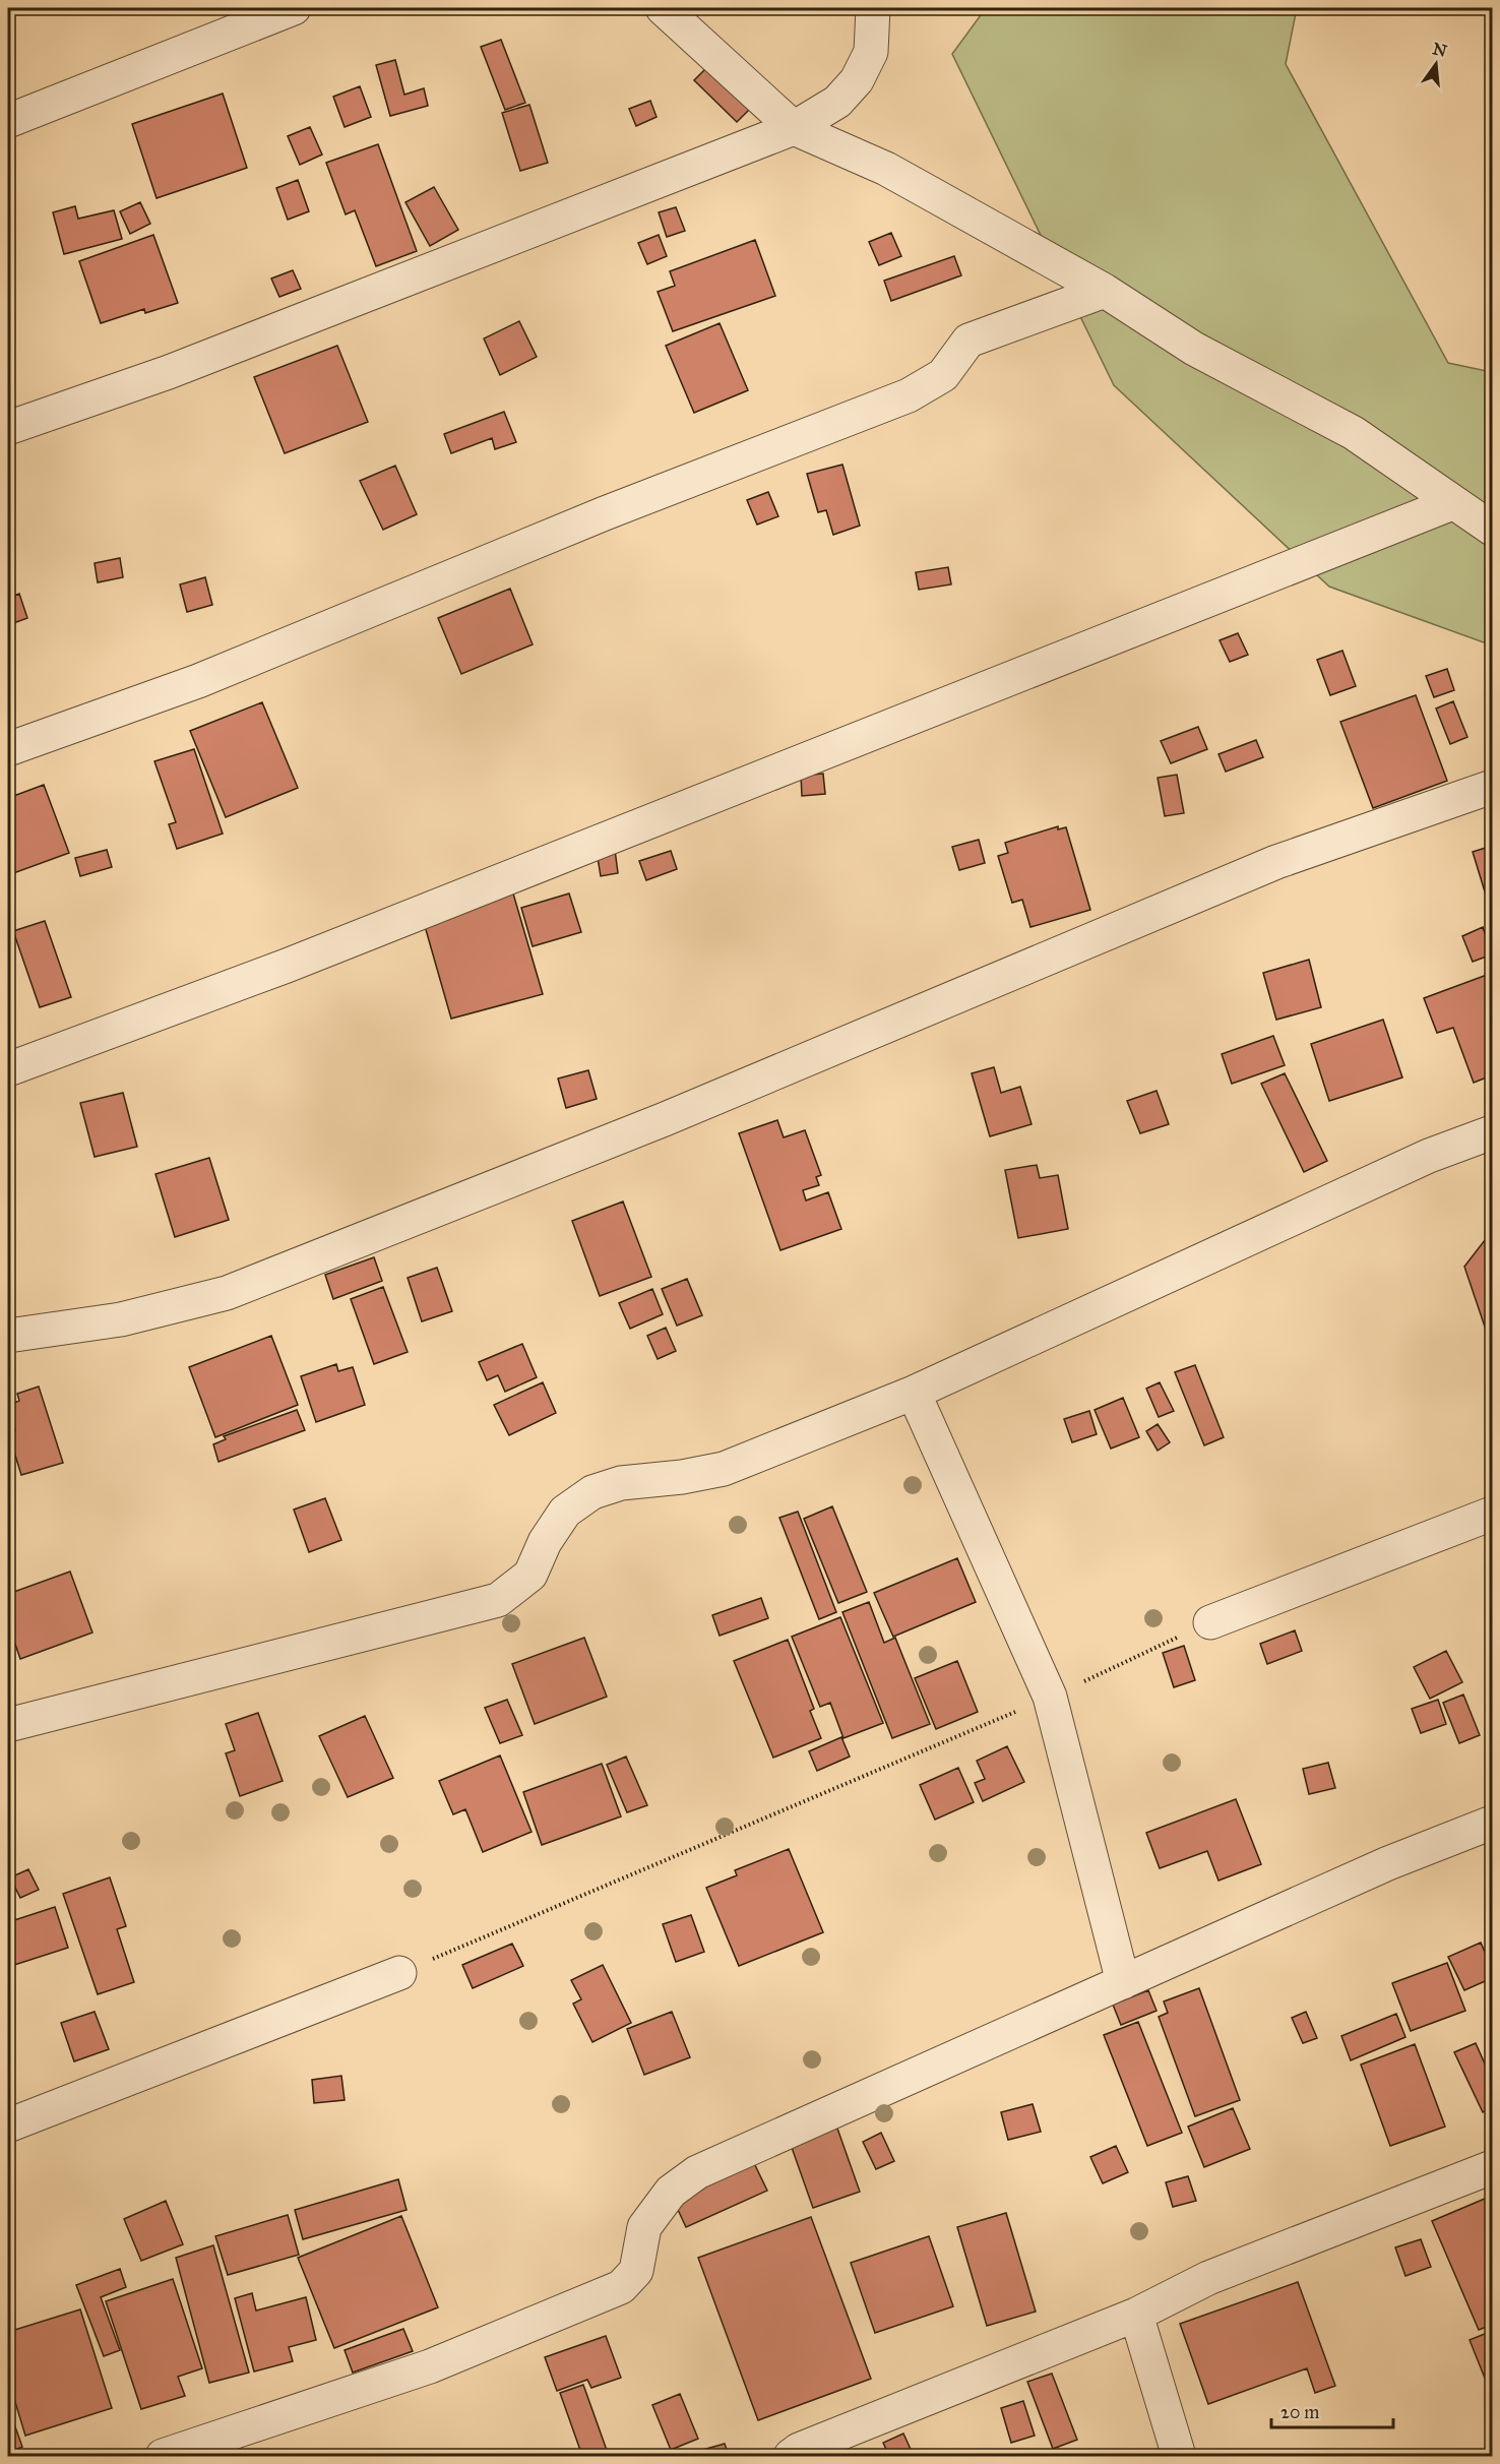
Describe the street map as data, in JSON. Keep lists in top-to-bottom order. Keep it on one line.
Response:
{"scale_bar":"20 m","north":"top"}
